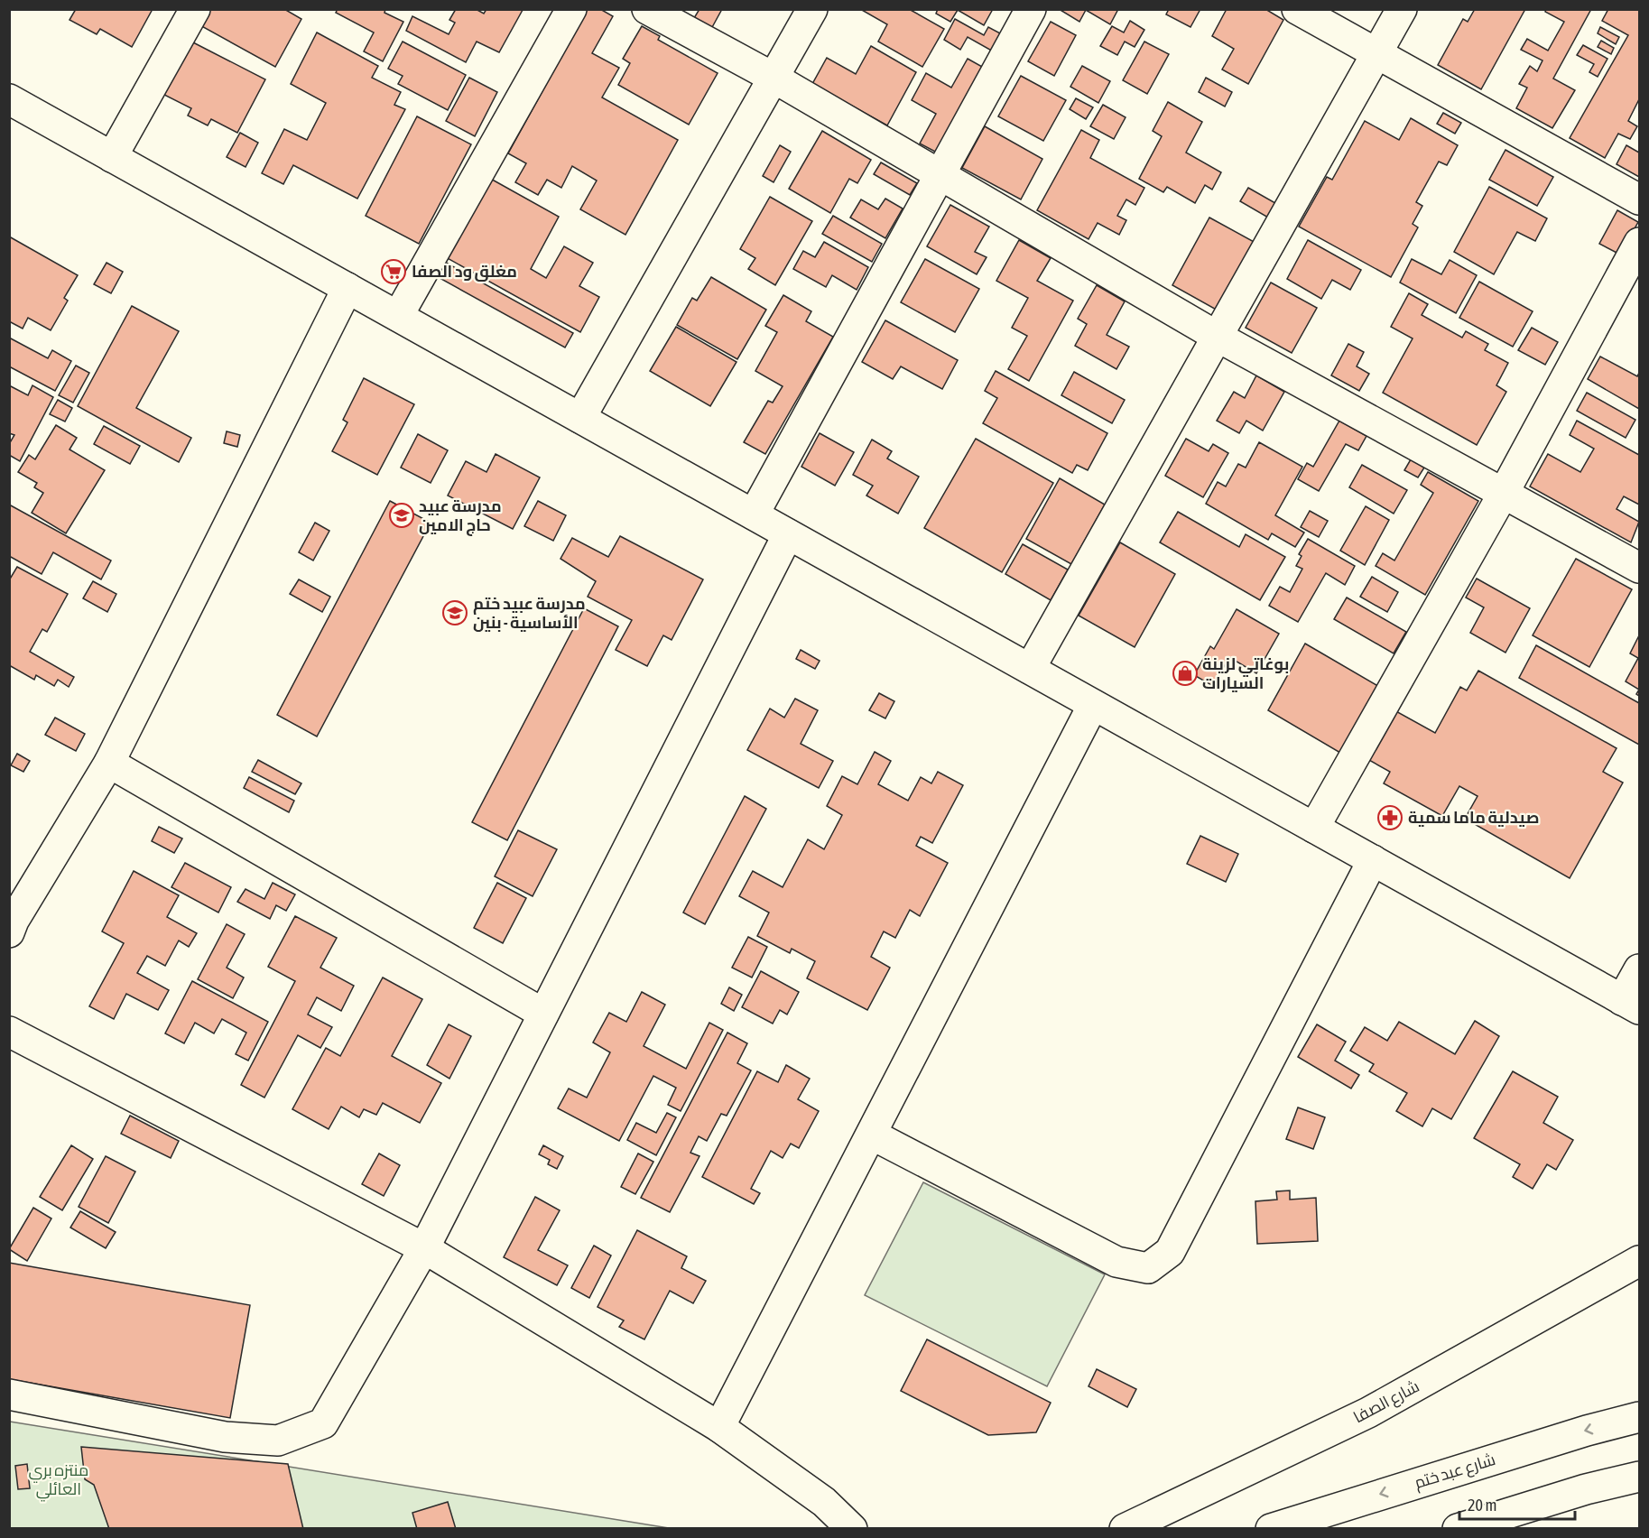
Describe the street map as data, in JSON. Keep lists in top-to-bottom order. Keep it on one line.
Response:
{"streets":{"street":["شارع الصفا","شارع عبد ختم"]},"parks":["منتزه بري العائلي"],"places":{"supermarket":["مغلق ود الصفا"],"school or university":["مدرسة عبيد حاج الامين","مدرسة عبيد ختم الأساسية - بنين"],"shop":["بوغاتي لزينة السيارات"],"pharmacy":["صيدلية ماما سمية"]},"scale_bar":"20 m"}
